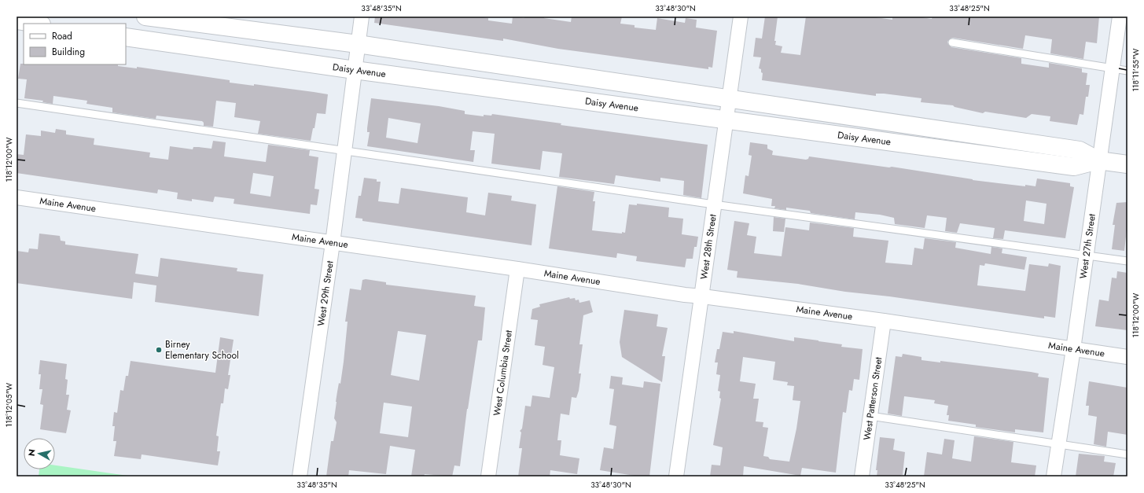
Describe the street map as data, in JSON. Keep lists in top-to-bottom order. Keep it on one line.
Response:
{"streets":{"street":["Daisy Avenue","Maine Avenue","West 28th Street","West 27th Street","West 29th Street","West Columbia Street","West Patterson Street"]},"crossings":[["Daisy Avenue","West 28th Street"],["Daisy Avenue","West 27th Street"],["Daisy Avenue","West 29th Street"],["Maine Avenue","West 28th Street"],["Maine Avenue","West 27th Street"],["Maine Avenue","West 29th Street"],["Maine Avenue","West Columbia Street"],["Maine Avenue","West Patterson Street"]],"places":["Birney Elementary School"],"legend":["Road","Building"],"north":"left","coordinates":["33°48'35\"N","33°48'30\"N","33°48'25\"N","118°11'55\"W","118°12'00\"W","118°12'05\"W"]}
